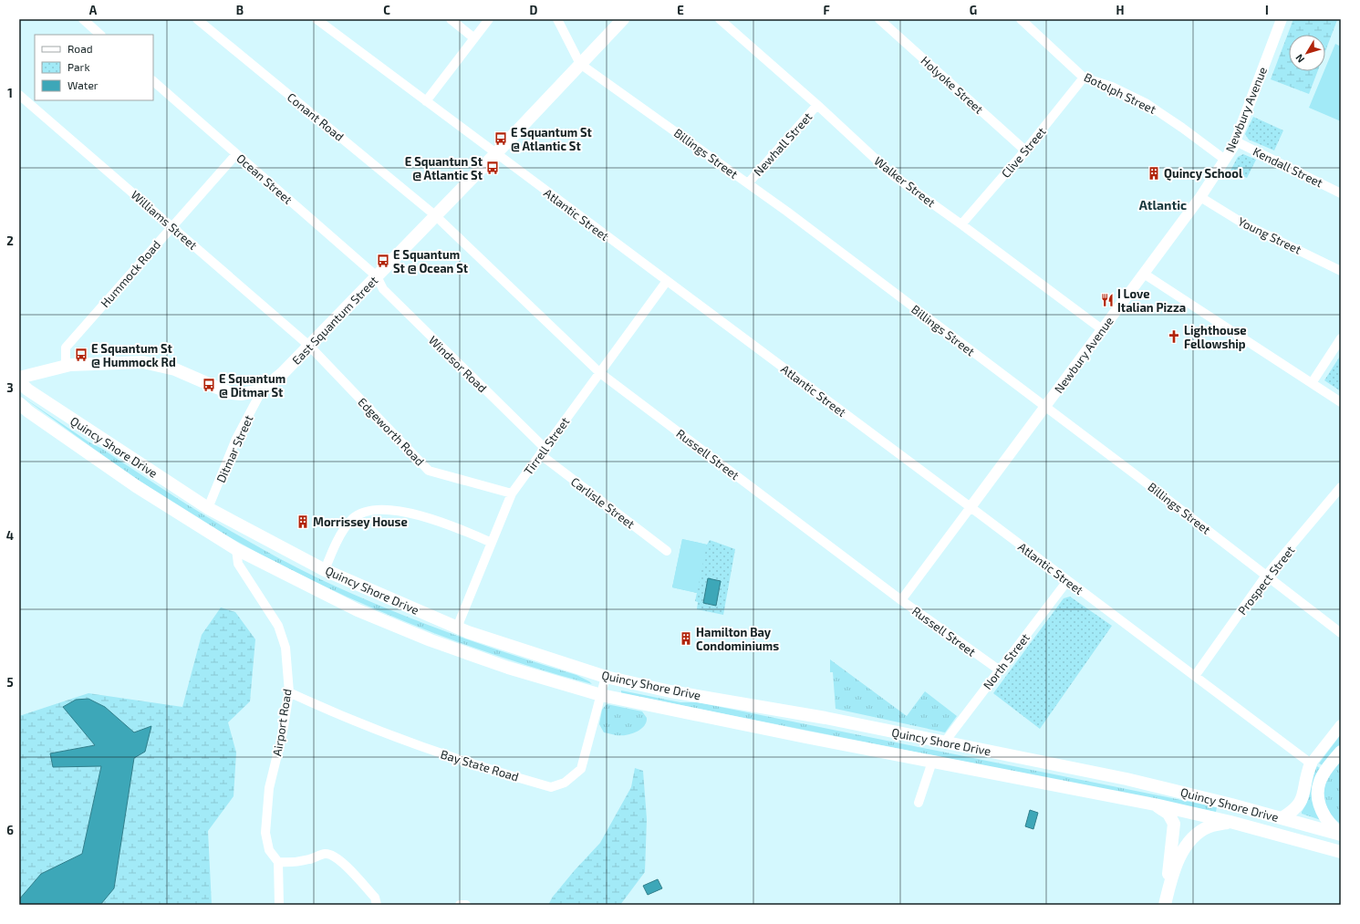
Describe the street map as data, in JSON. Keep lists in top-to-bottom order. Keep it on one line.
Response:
{"streets":{"main road":["East Squantum Street","Quincy Shore Drive"],"street":["Holyoke Street","Botolph Street","Newbury Avenue","Conant Road","Newhall Street","Clive Street","Billings Street","Kendall Street","Ocean Street","Walker Street","Atlantic Street","Williams Street","Young Street","Hummock Road","Windsor Road","Edgeworth Road","Tirrell Street","Ditmar Street","Russell Street","Carlisle Street","Prospect Street","North Street","Airport Road","Bay State Road"]},"crossings":[["Holyoke Street","Clive Street"],["Botolph Street","Newbury Avenue"],["Botolph Street","Clive Street"],["Newbury Avenue","Billings Street"],["Newbury Avenue","Kendall Street"],["Newbury Avenue","Walker Street"],["Newbury Avenue","Atlantic Street"],["Newbury Avenue","Young Street"],["Newbury Avenue","Russell Street"],["Conant Road","East Squantum Street"],["Conant Road","Russell Street"],["Newhall Street","Billings Street"],["Newhall Street","Walker Street"],["Clive Street","Walker Street"],["Billings Street","East Squantum Street"],["Billings Street","Prospect Street"],["Ocean Street","Hummock Road"],["Ocean Street","East Squantum Street"],["Ocean Street","Windsor Road"],["Atlantic Street","East Squantum Street"],["Atlantic Street","Tirrell Street"],["Atlantic Street","Prospect Street"],["Atlantic Street","North Street"],["Williams Street","Hummock Road"],["Williams Street","East Squantum Street"],["Williams Street","Edgeworth Road"],["East Squantum Street","Windsor Road"],["East Squantum Street","Edgeworth Road"],["East Squantum Street","Ditmar Street"],["East Squantum Street","Russell Street"],["Windsor Road","Tirrell Street"],["Windsor Road","Carlisle Street"],["Edgeworth Road","Tirrell Street"],["Tirrell Street","Quincy Shore Drive"],["Tirrell Street","Russell Street"],["Tirrell Street","Carlisle Street"],["Quincy Shore Drive","Ditmar Street"],["Quincy Shore Drive","North Street"],["Quincy Shore Drive","Airport Road"],["Quincy Shore Drive","Bay State Road"],["Russell Street","North Street"],["Airport Road","Bay State Road"]],"districts":["Atlantic"],"places":{"bus stop":["E Squantum St @ Atlantic St","E Squantun St @ Atlantic St","E Squantum St @ Ocean St","E Squantum St @ Hummock Rd","E Squantum @ Ditmar St"],"building":["Quincy School","Morrissey House","Hamilton Bay Condominiums"],"restaurant":["I Love Italian Pizza"],"church":["Lighthouse Fellowship"]},"legend":["Road","Park","Water"],"north":"bottom left","grid":{"columns":["A","B","C","D","E","F","G","H","I"],"rows":["1","2","3","4","5","6"]}}
